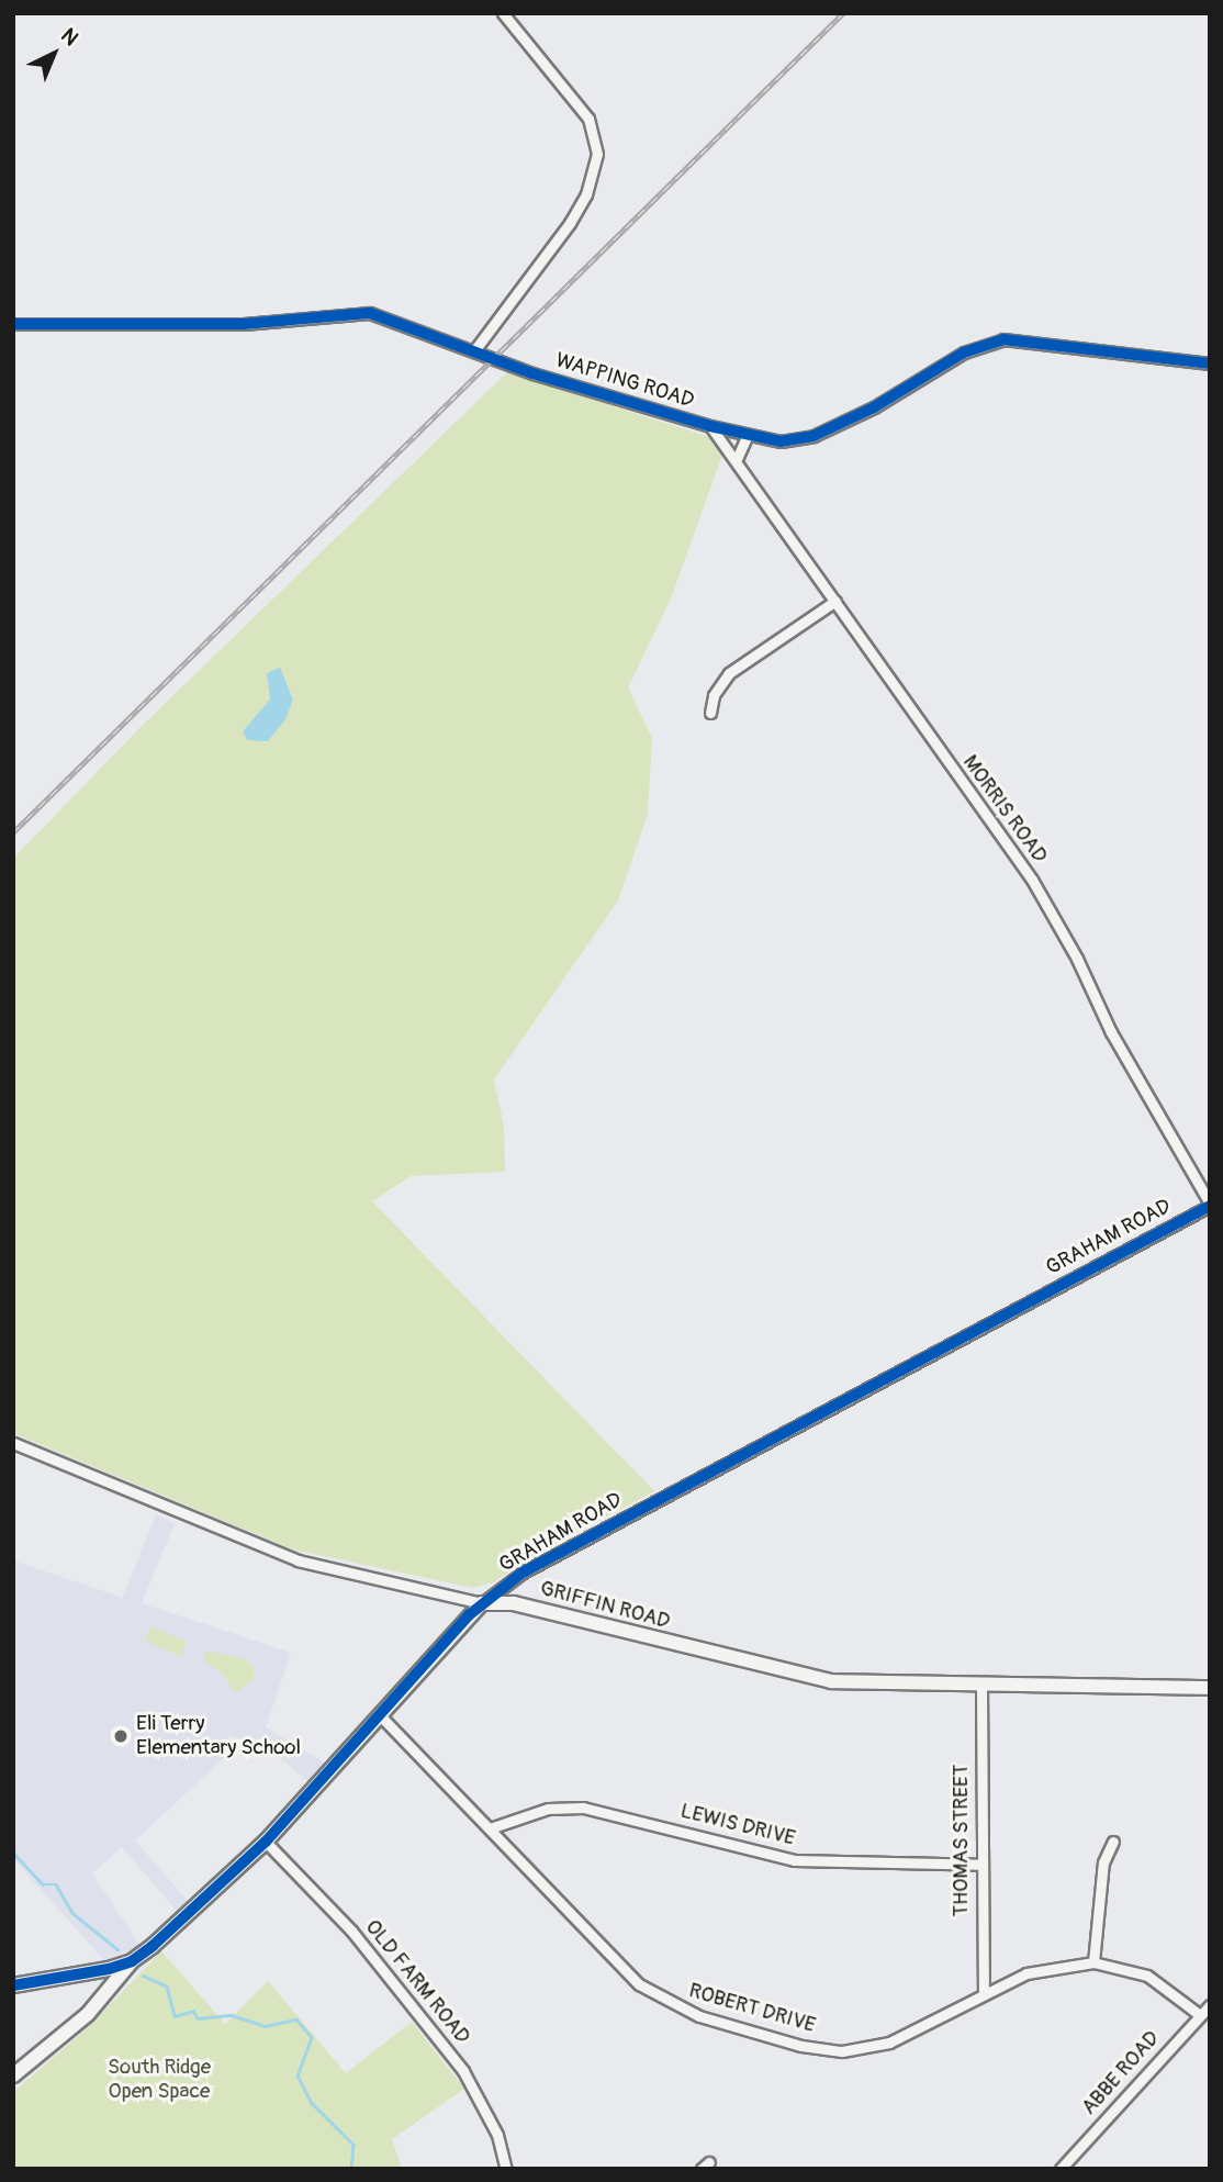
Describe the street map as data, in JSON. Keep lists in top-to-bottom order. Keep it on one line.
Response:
{"streets":{"street":["WAPPING ROAD","MORRIS ROAD","GRAHAM ROAD","GRIFFIN ROAD","LEWIS DRIVE","THOMAS STREET","OLD FARM ROAD","ROBERT DRIVE","ABBE ROAD"]},"crossings":[["WAPPING ROAD","MORRIS ROAD"],["MORRIS ROAD","GRAHAM ROAD"],["GRAHAM ROAD","GRIFFIN ROAD"],["GRAHAM ROAD","OLD FARM ROAD"],["GRAHAM ROAD","ROBERT DRIVE"],["GRIFFIN ROAD","THOMAS STREET"],["LEWIS DRIVE","THOMAS STREET"],["LEWIS DRIVE","ROBERT DRIVE"],["THOMAS STREET","ROBERT DRIVE"],["ROBERT DRIVE","ABBE ROAD"]],"parks":["South Ridge Open Space"],"places":["Eli Terry Elementary School"],"north":"top right"}
